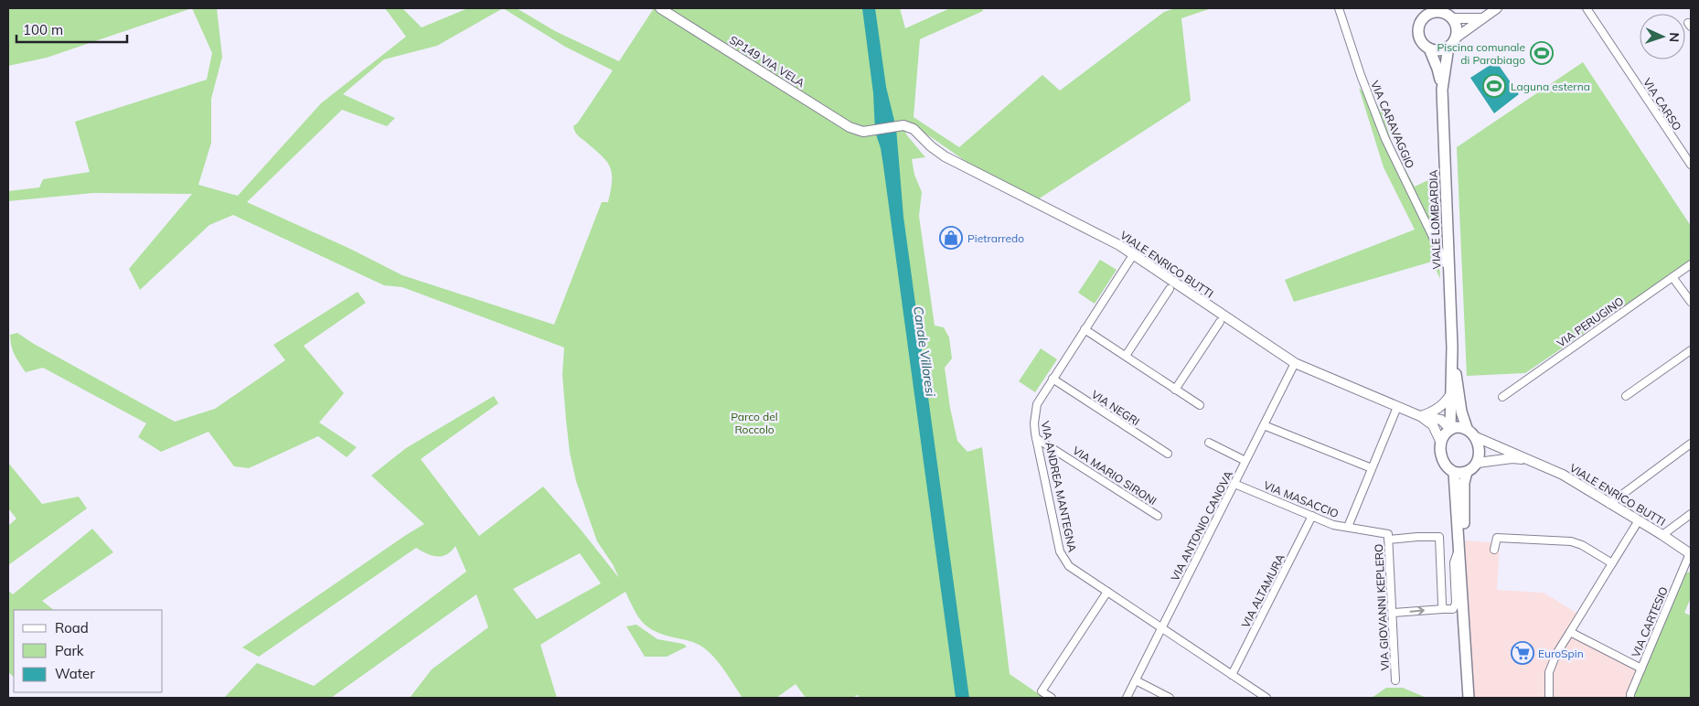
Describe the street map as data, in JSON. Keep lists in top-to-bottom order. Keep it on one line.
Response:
{"streets":{"main road":["VIALE LOMBARDIA"],"street":["SP149 VIA VELA","VIA CARSO","VIA CARAVAGGIO","VIALE ENRICO BUTTI","VIA PERUGINO","VIA NEGRI","VIA MARIO SIRONI","VIA ANDREA MANTEGNA","VIA MASACCIO","VIA ANTONIO CANOVA","VIA ALTAMURA","VIA GIOVANNI KEPLERO","VIA CARTESIO"]},"crossings":[["SP149 VIA VELA","VIALE ENRICO BUTTI"],["VIA CARAVAGGIO","VIALE LOMBARDIA"],["VIALE LOMBARDIA","VIALE ENRICO BUTTI"],["VIALE ENRICO BUTTI","VIA ANDREA MANTEGNA"],["VIALE ENRICO BUTTI","VIA ANTONIO CANOVA"],["VIALE ENRICO BUTTI","VIA CARTESIO"],["VIA NEGRI","VIA ANDREA MANTEGNA"],["VIA MARIO SIRONI","VIA ANDREA MANTEGNA"],["VIA ANDREA MANTEGNA","VIA ANTONIO CANOVA"],["VIA ANDREA MANTEGNA","VIA ALTAMURA"],["VIA MASACCIO","VIA ANTONIO CANOVA"],["VIA MASACCIO","VIA ALTAMURA"],["VIA MASACCIO","VIA GIOVANNI KEPLERO"]],"water":["Canale Villoresi"],"parks":["Parco del Roccolo"],"places":{"sports":["Piscina comunale di Parabiago","Laguna esterna"],"shop":["Pietrarredo"],"supermarket":["EuroSpin"]},"legend":["Road","Park","Water"],"scale_bar":"100 m","north":"right"}
